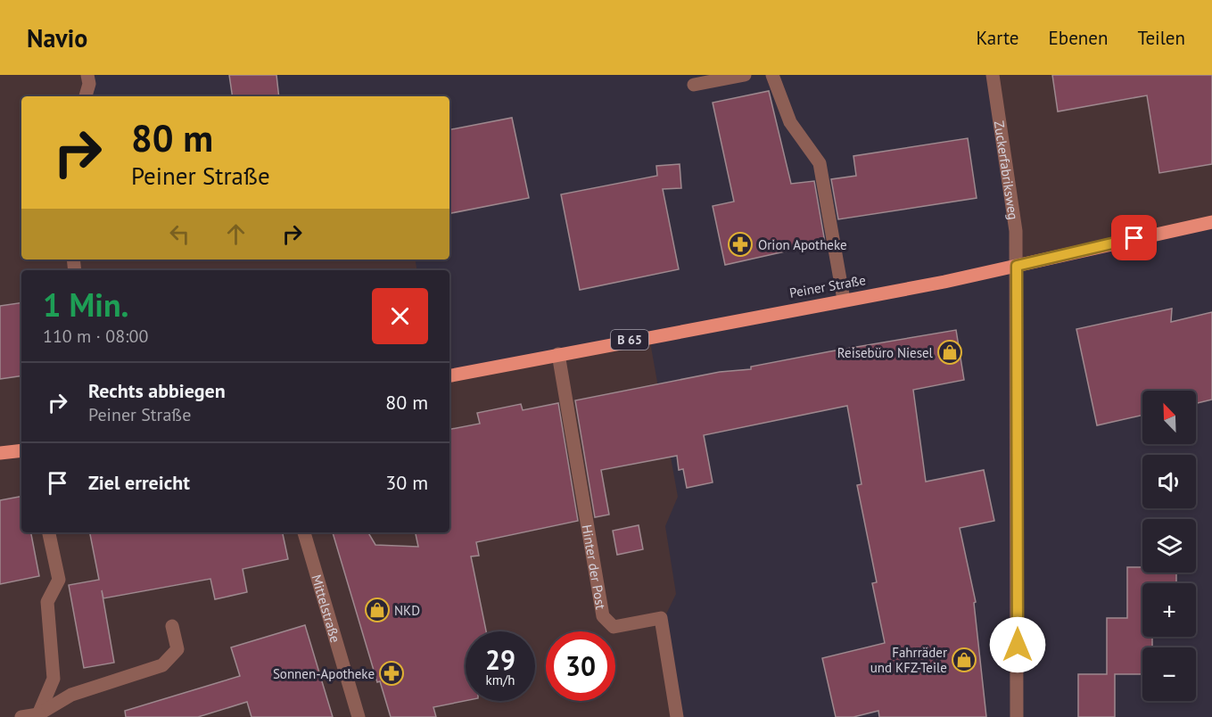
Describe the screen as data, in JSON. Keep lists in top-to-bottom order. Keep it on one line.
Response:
{"streets":{"main road":["Peiner Straße","B 65"],"street":["Zuckerfabriksweg","Hinter der Post","Mittelstraße"]},"crossings":[["Zuckerfabriksweg","Peiner Straße"],["Peiner Straße","Hinter der Post"]],"places":{"pharmacy":["Orion Apotheke","Sonnen-Apotheke"],"shop":["Reisebüro Niesel","NKD","Fahrräder und KFZ-Teile"]},"north":"top left","page":{"header":"Navio","nav":["Karte","Ebenen","Teilen"],"turn":["80 m","Peiner Straße"],"heading":["1 Min.","110 m · 08:00"],"list":[{"name":"Rechts abbiegen","note":"Peiner Straße","value":"80 m"},{"name":"Ziel erreicht","value":"30 m"}],"map_buttons":["+","−"],"speed":"29 km/h","limit":"30"}}
